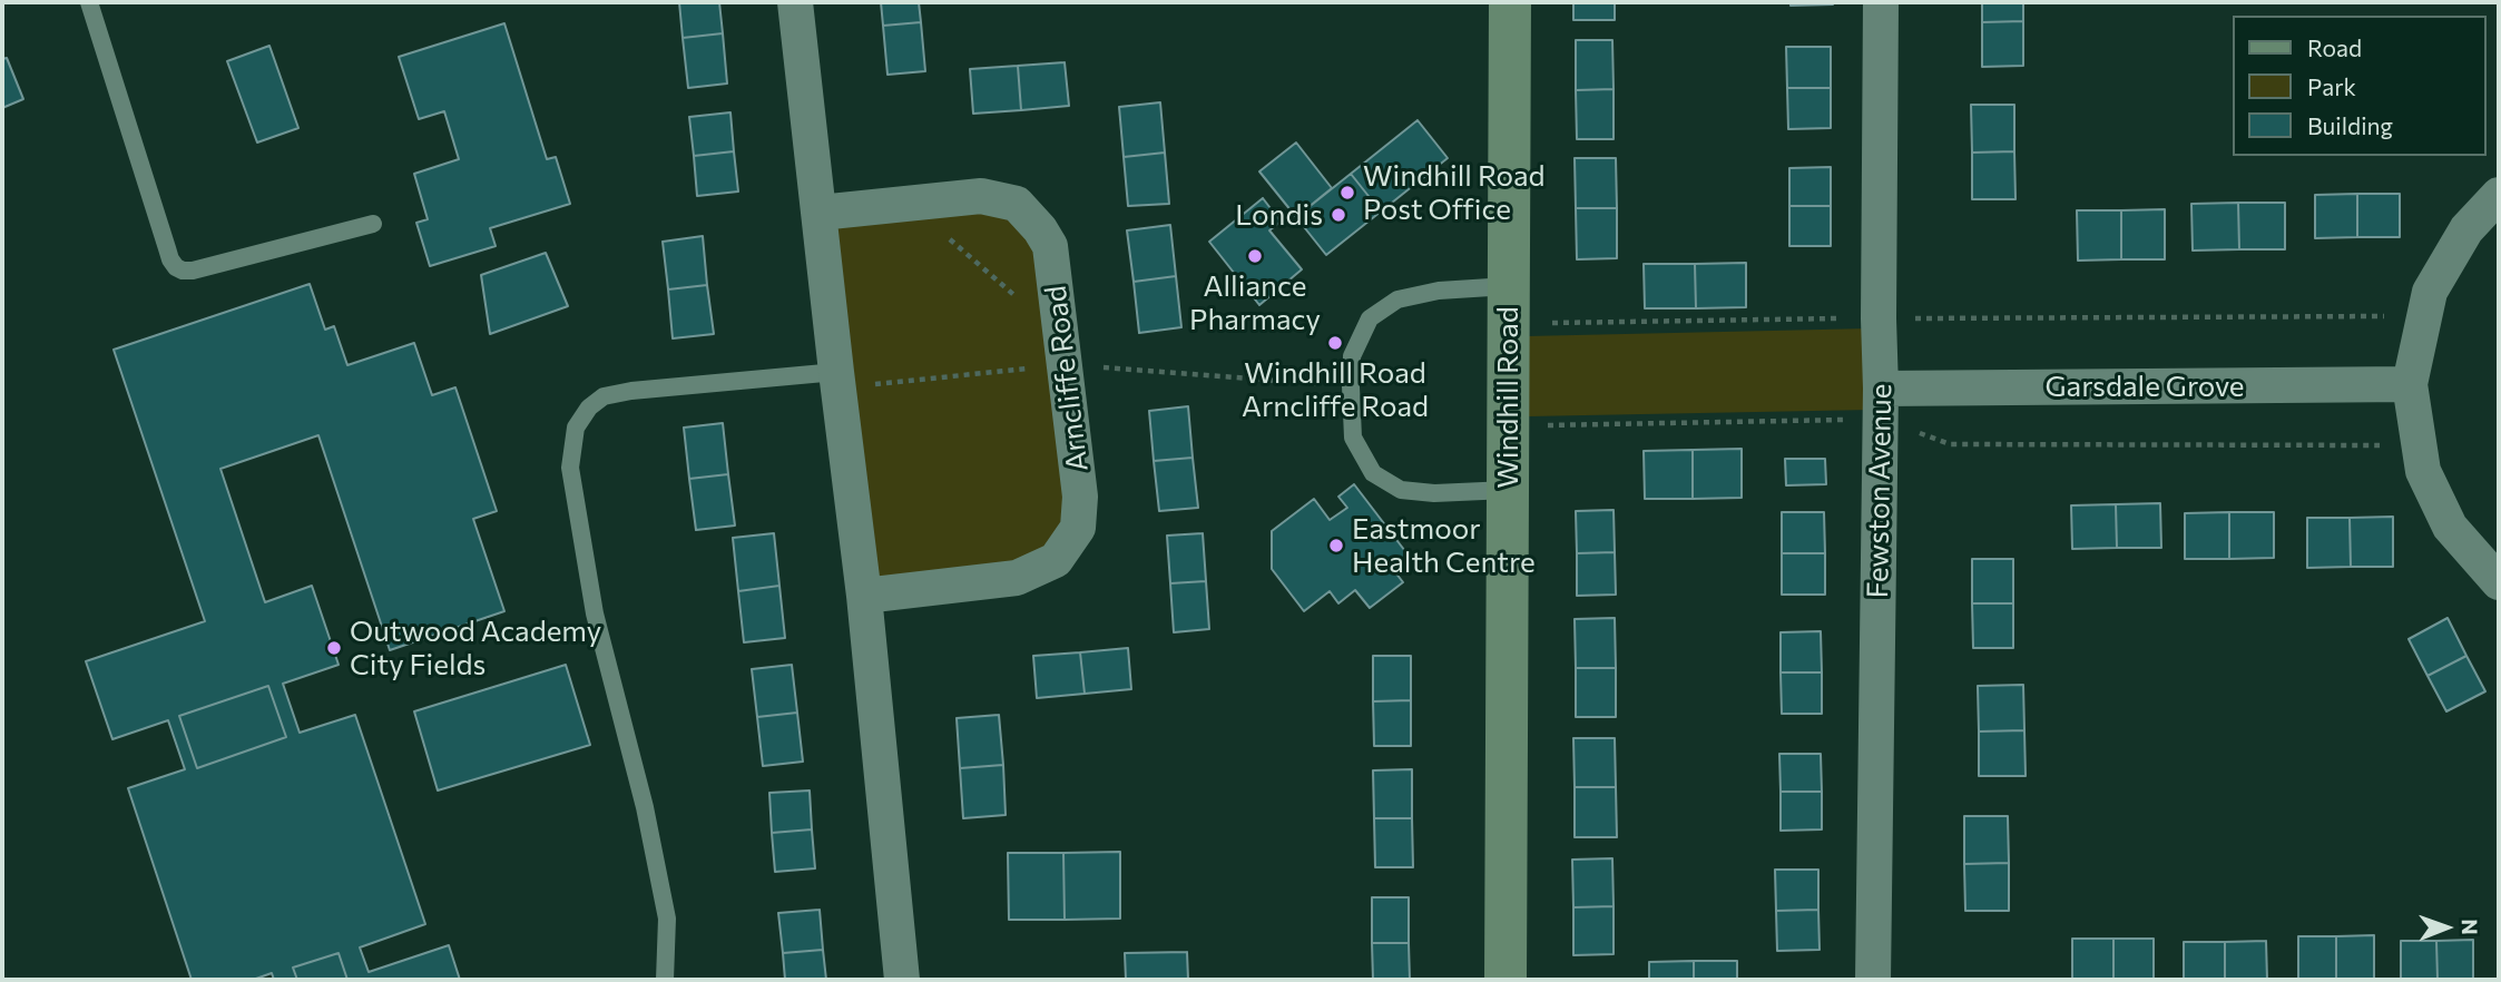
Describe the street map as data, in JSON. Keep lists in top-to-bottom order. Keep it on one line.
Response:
{"streets":{"street":["Arncliffe Road","Garsdale Grove","Windhill Road","Fewston Avenue"]},"crossings":[["Garsdale Grove","Fewston Avenue"]],"places":["Windhill Road Post Office","Londis","Alliance Pharmacy","Windhill Road Arncliffe Road","Eastmoor Health Centre","Outwood Academy City Fields"],"legend":["Road","Park","Building"],"north":"right"}
